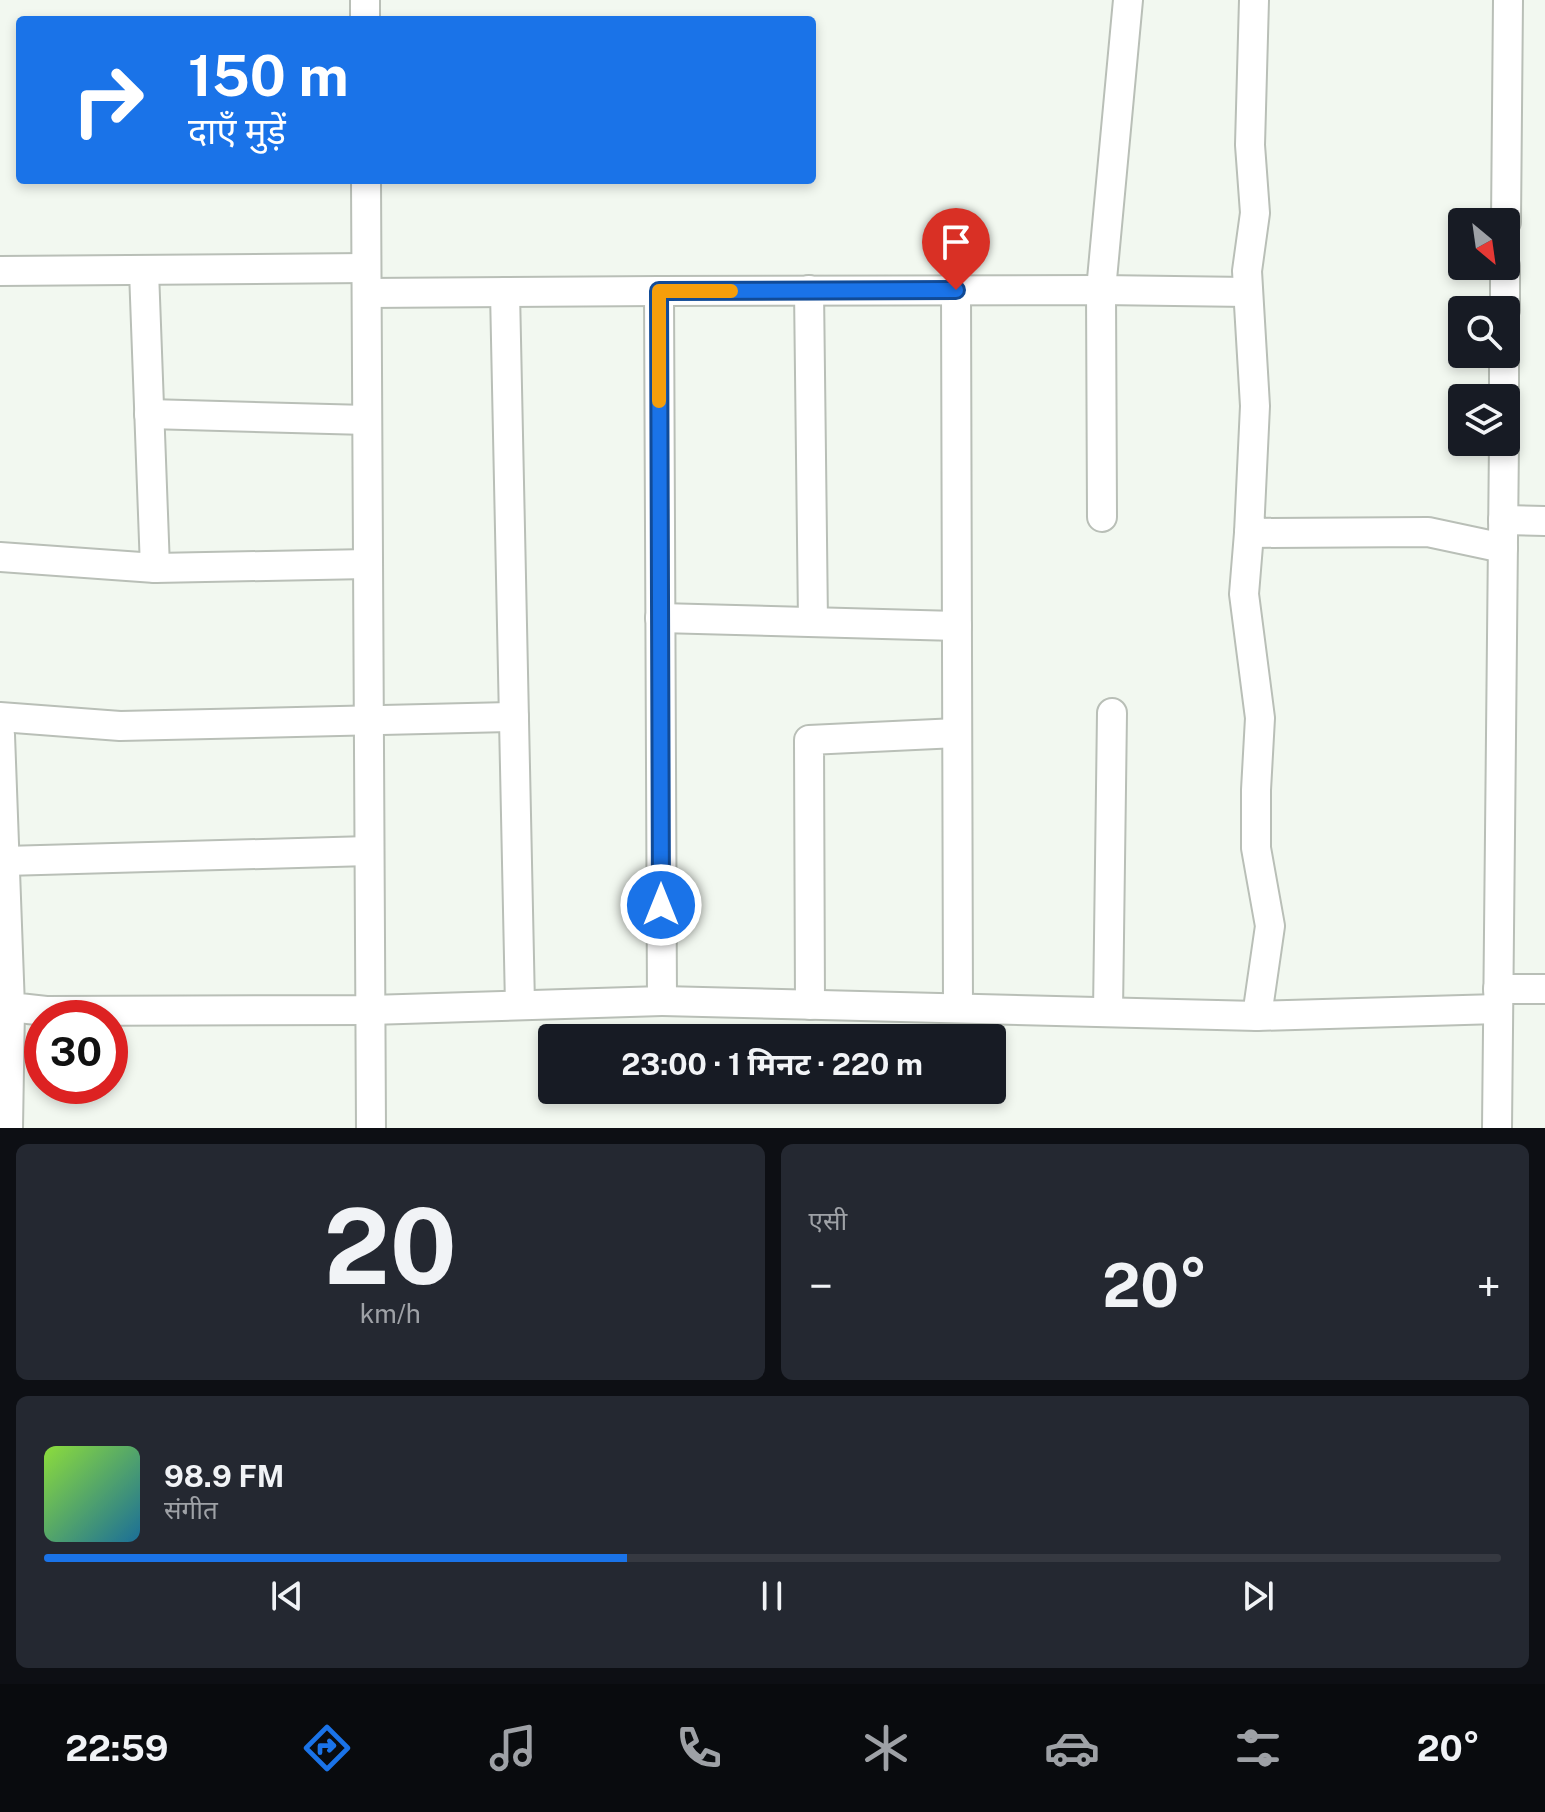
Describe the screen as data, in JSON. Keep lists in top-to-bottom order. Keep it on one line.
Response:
{"north":"bottom right","page":{"turn":["150 m","दाएँ मुड़ें"],"limit":"30","trip":"23:00 · 1 मिनट · 220 m","tile":[["20","km/h"],"एसी"],"heat":["−","20°","+"],"song":["98.9 FM","संगीत"],"tabs":["22:59","20°"]}}
